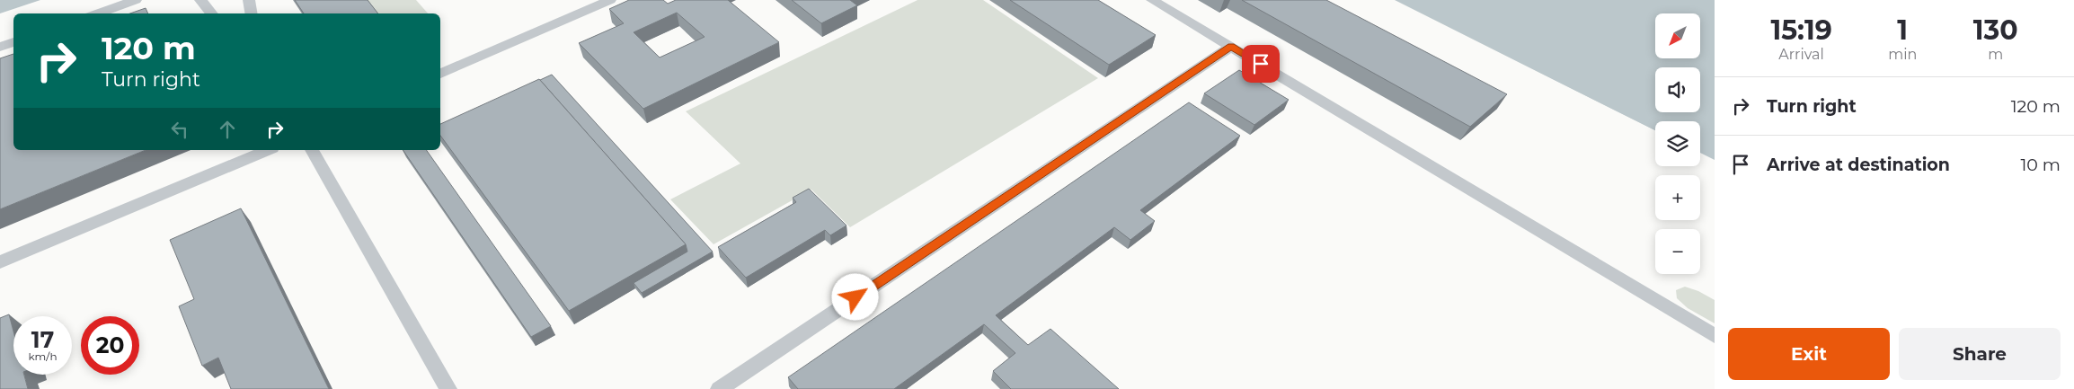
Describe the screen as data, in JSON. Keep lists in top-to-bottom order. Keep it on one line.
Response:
{"north":"bottom left","page":{"eta":["15:19","Arrival","1","min","130","m"],"map_buttons":["+","−"],"turn":["120 m","Turn right"],"list":[{"name":"Turn right","value":"120 m"},{"name":"Arrive at destination","value":"10 m"}],"speed":"17 km/h","limit":"20","buttons":["Exit","Share"]}}
